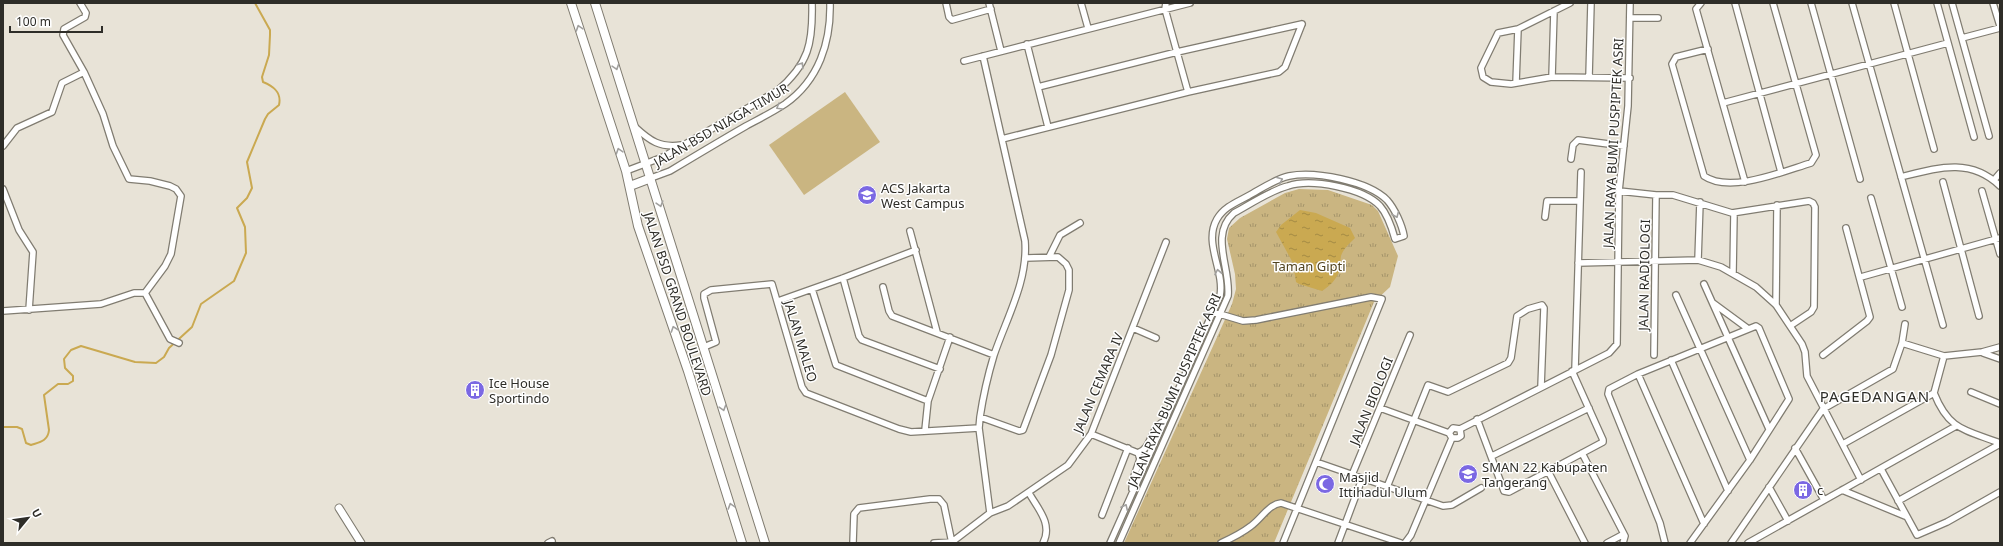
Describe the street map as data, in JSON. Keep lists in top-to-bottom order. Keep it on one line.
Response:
{"streets":{"main road":["JALAN BSD GRAND BOULEVARD"],"street":["JALAN BSD NIAGA TIMUR","JALAN RAYA BUMI PUSPIPTEK ASRI","JALAN RADIOLOGI","JALAN MALEO","JALAN CEMARA IV","JALAN BIOLOGI"]},"crossings":[["JALAN BSD NIAGA TIMUR","JALAN BSD GRAND BOULEVARD"],["JALAN BSD GRAND BOULEVARD","JALAN MALEO"]],"districts":["PAGEDANGAN"],"parks":["Taman Gipti"],"places":{"school or university":["ACS Jakarta West Campus","SMAN 22 Kabupaten Tangerang"],"building":["Ice House Sportindo","c"],"mosque":["Masjid Ittihadul Ulum"]},"scale_bar":"100 m","north":"top right"}
